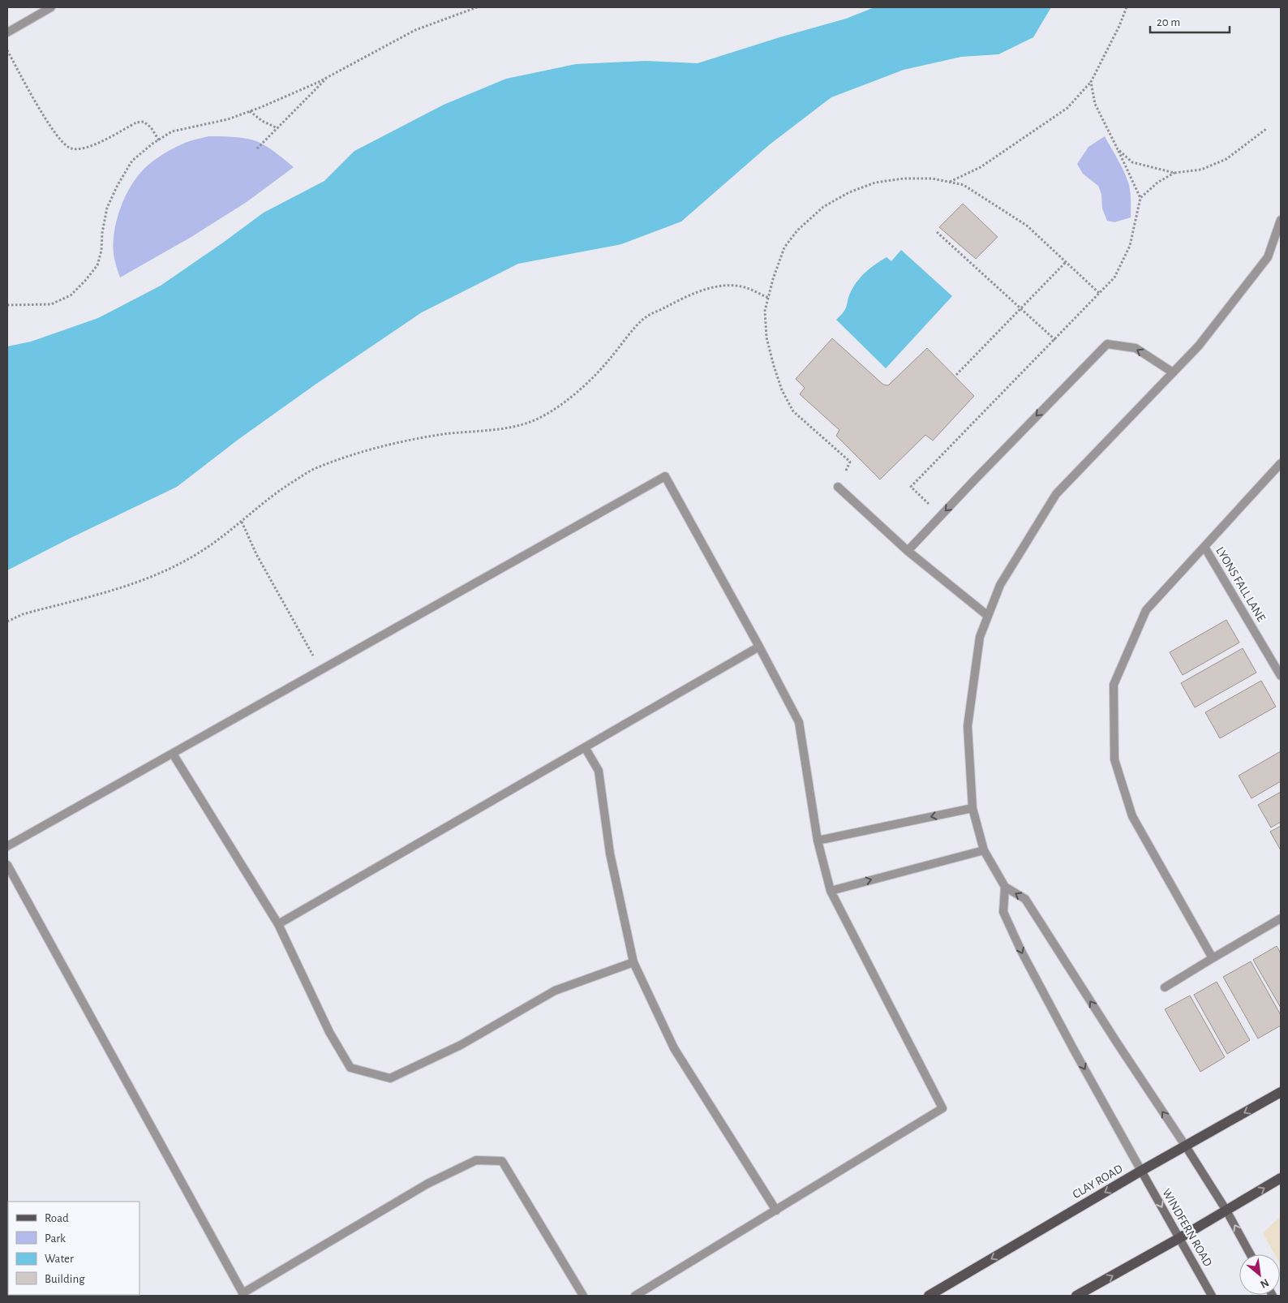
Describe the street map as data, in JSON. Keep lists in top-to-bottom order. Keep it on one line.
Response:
{"streets":{"main road":["CLAY ROAD"],"street":["LYONS FALL LANE","WINDFERN ROAD"]},"crossings":[["CLAY ROAD","WINDFERN ROAD"]],"legend":["Road","Park","Water","Building"],"scale_bar":"20 m","north":"bottom right"}
